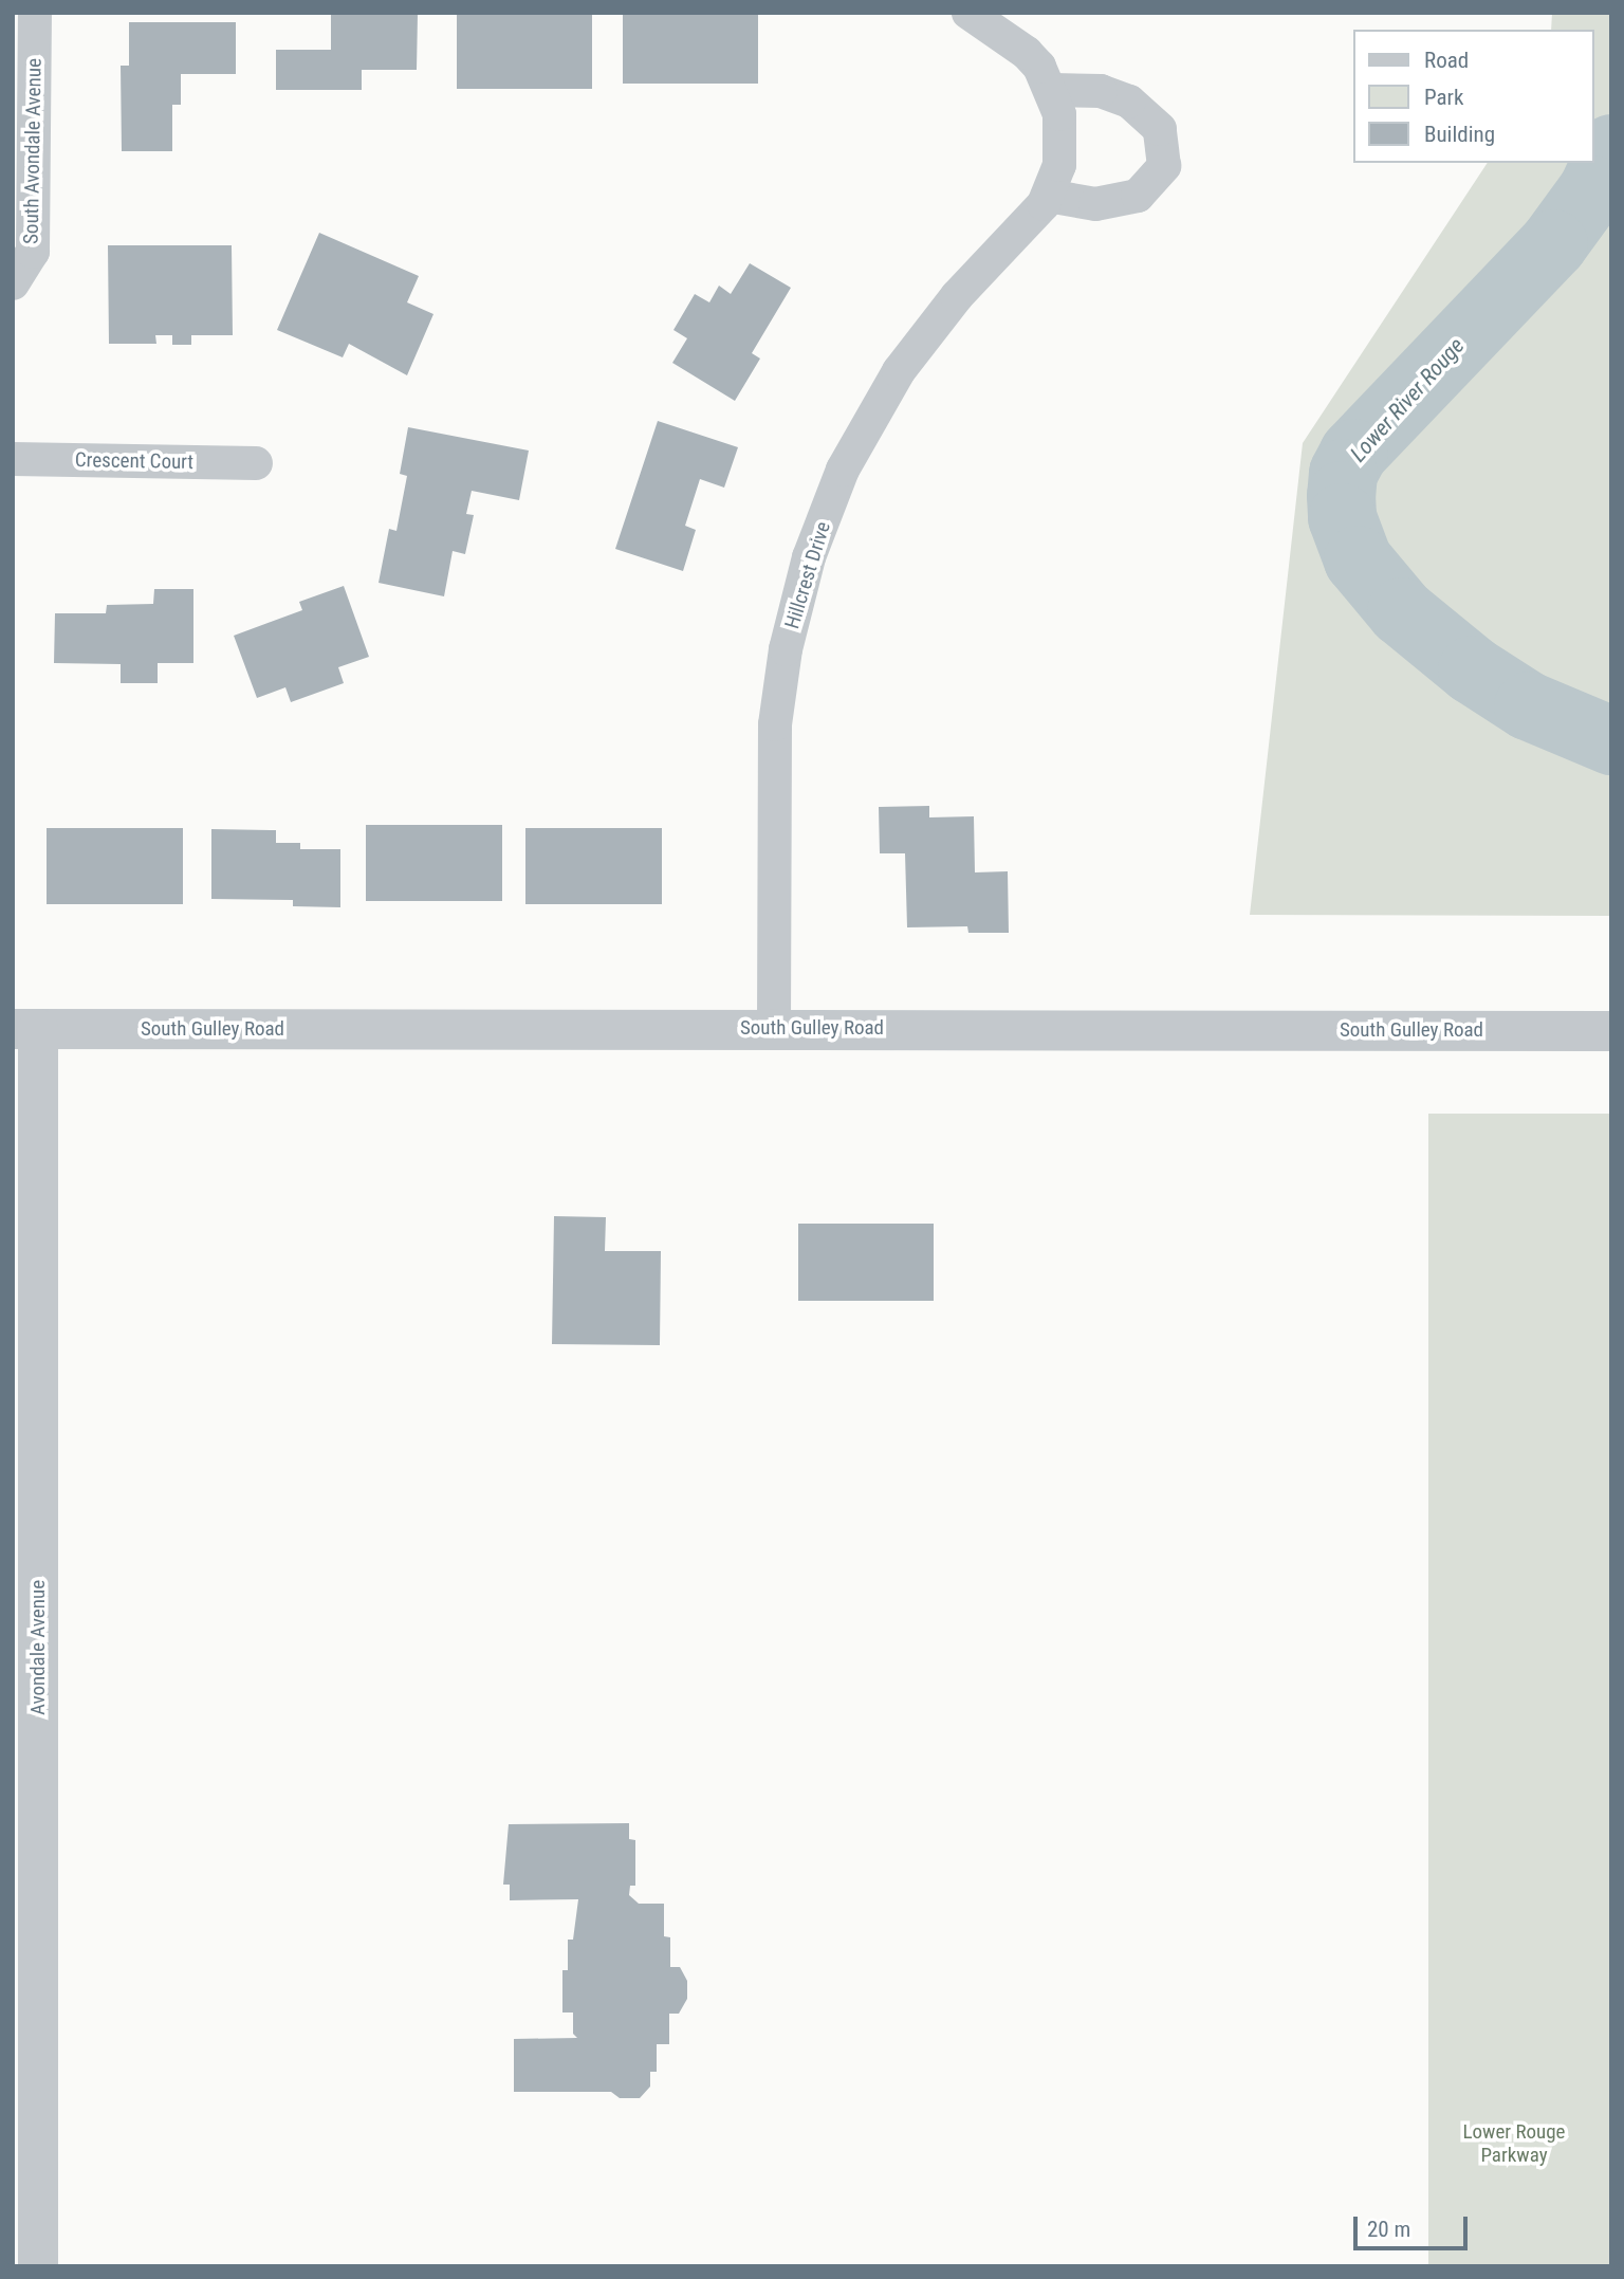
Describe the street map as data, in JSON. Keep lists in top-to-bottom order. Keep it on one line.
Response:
{"streets":{"street":["South Avondale Avenue","Crescent Court","Hillcrest Drive","South Gulley Road","Avondale Avenue"]},"crossings":[["Hillcrest Drive","South Gulley Road"],["South Gulley Road","Avondale Avenue"]],"water":["Lower River Rouge"],"parks":["Lower Rouge Parkway"],"legend":["Road","Park","Building"],"scale_bar":"20 m"}
